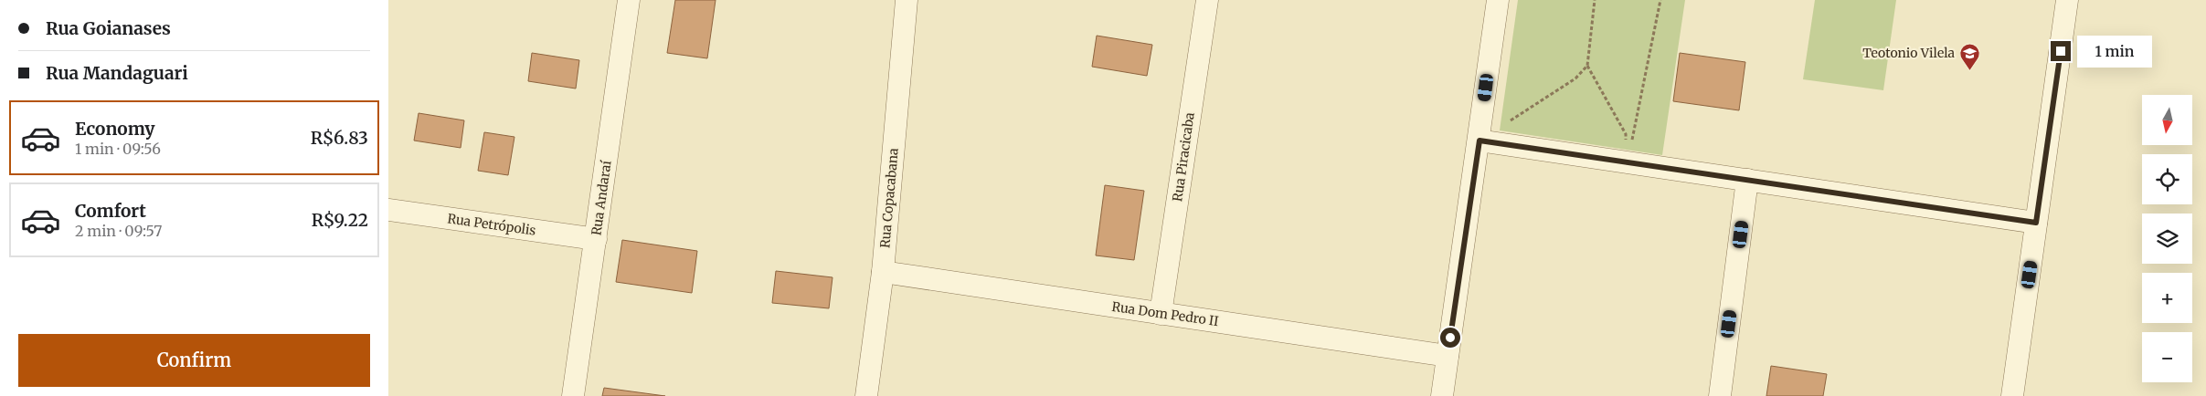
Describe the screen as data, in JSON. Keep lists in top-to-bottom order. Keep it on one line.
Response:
{"streets":{"street":["Rua Piracicaba","Rua Andaraí","Rua Copacabana","Rua Petrópolis","Rua Dom Pedro II"]},"crossings":[["Rua Piracicaba","Rua Dom Pedro II"],["Rua Andaraí","Rua Petrópolis"],["Rua Copacabana","Rua Dom Pedro II"]],"places":{"school or university":["Teotonio Vilela"]},"north":"bottom","page":{"banner":["Rua Goianases","Rua Mandaguari"],"bubble":"1 min","map_buttons":["+","−"],"list":[{"name":"Economy","note":"1 min · 09:56","value":"R$6.83"},{"name":"Comfort","note":"2 min · 09:57","value":"R$9.22"}],"buttons":"Confirm"}}
